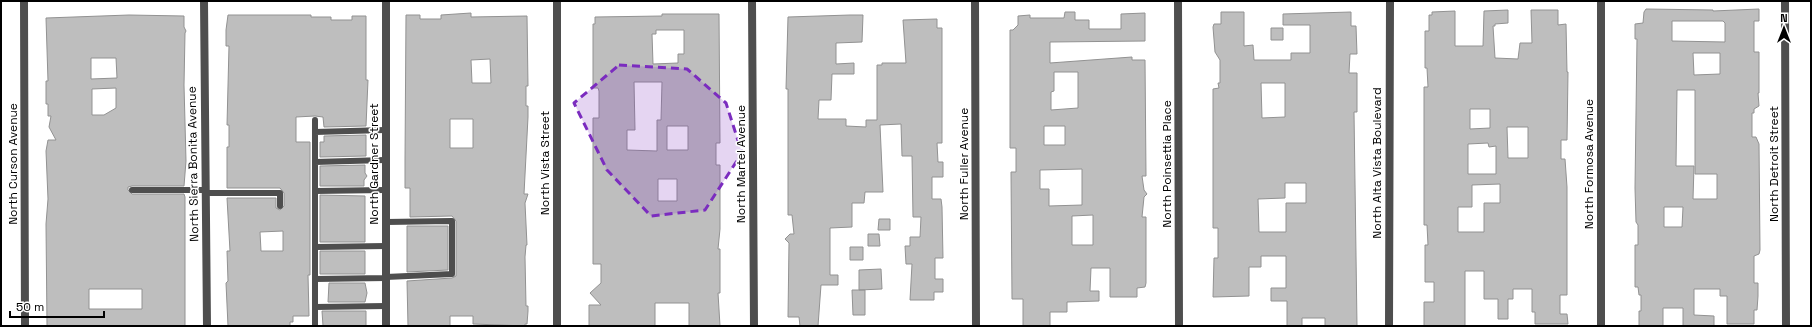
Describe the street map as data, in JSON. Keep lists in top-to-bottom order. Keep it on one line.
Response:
{"streets":{"street":["North Vista Street","North Alta Vista Boulevard","North Curson Avenue","North Sierra Bonita Avenue","North Gardner Street","North Martel Avenue","North Fuller Avenue","North Poinsettia Place","North Formosa Avenue","North Detroit Street"]},"scale_bar":"50 m","north":"top"}
